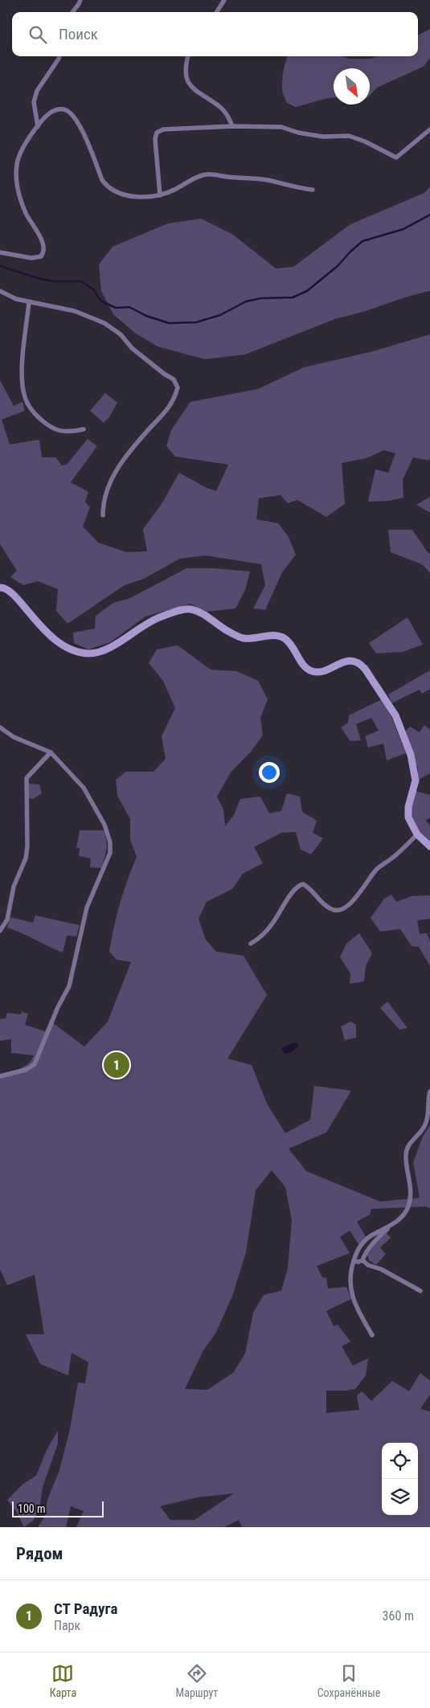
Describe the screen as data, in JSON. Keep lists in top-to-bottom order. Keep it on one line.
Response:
{"scale_bar":"100 m","north":"bottom right","page":{"search":"Поиск","pins":"1","scale":"100 m","heading":"Рядом","list":[{"mark":"1","name":"СТ Радуга","note":"Парк","value":"360 m"}],"nav":["Карта","Маршрут","Сохранённые"]}}
